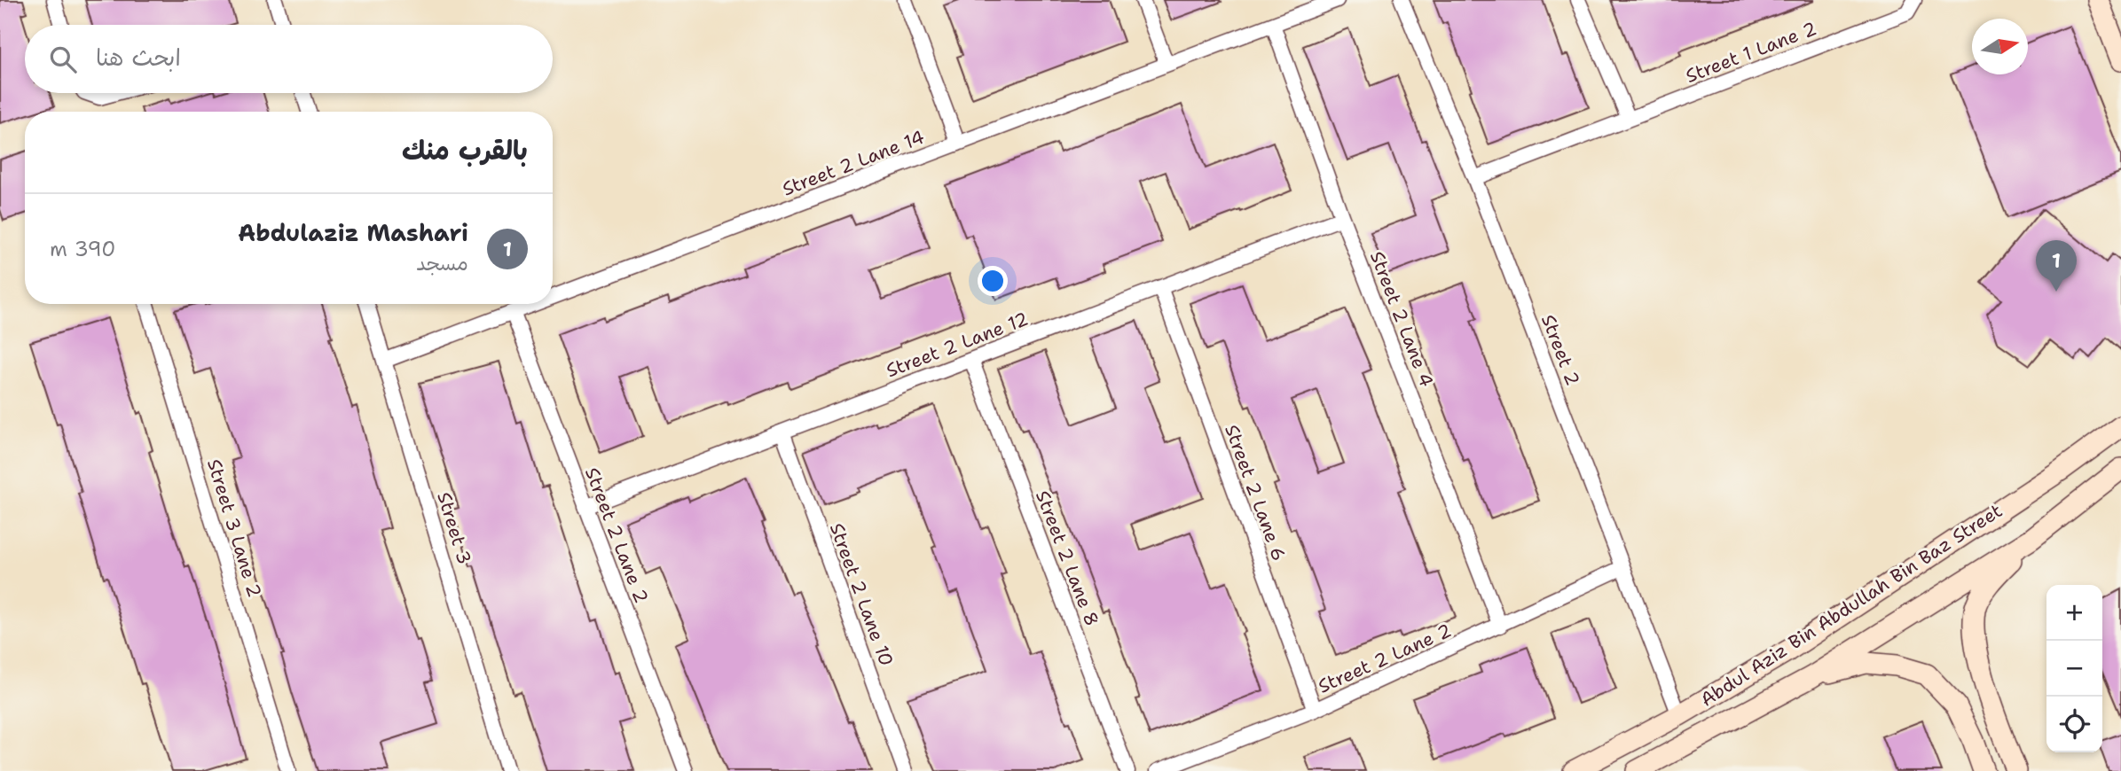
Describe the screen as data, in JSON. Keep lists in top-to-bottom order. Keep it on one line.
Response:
{"streets":{"street":["Street 1 Lane 2","Street 2 Lane 14","Street 2 Lane 4","Street 2 Lane 12","Street 2","Street 2 Lane 6","Street 3 Lane 2","Street 3","Street 2 Lane 2","Street 2 Lane 8","Street 2 Lane 10","Abdul Aziz Bin Abdullah Bin Baz Street"]},"crossings":[["Street 1 Lane 2","Street 2"],["Street 2 Lane 14","Street 2 Lane 4"],["Street 2 Lane 14","Street 3"],["Street 2 Lane 14","Street 2 Lane 2"],["Street 2 Lane 4","Street 2 Lane 12"],["Street 2 Lane 4","Street 2 Lane 2"],["Street 2 Lane 12","Street 2 Lane 6"],["Street 2 Lane 12","Street 2 Lane 2"],["Street 2 Lane 12","Street 2 Lane 8"],["Street 2 Lane 12","Street 2 Lane 10"],["Street 2","Street 2 Lane 2"],["Street 2","Abdul Aziz Bin Abdullah Bin Baz Street"],["Street 2 Lane 6","Street 2 Lane 2"]],"north":"right","page":{"search":"ابحث هنا","heading":"بالقرب منك","list":[{"mark":"1","name":"Abdulaziz Mashari","note":"مسجد","value":"390 m"}],"pins":"1","map_buttons":["+","−"]}}
